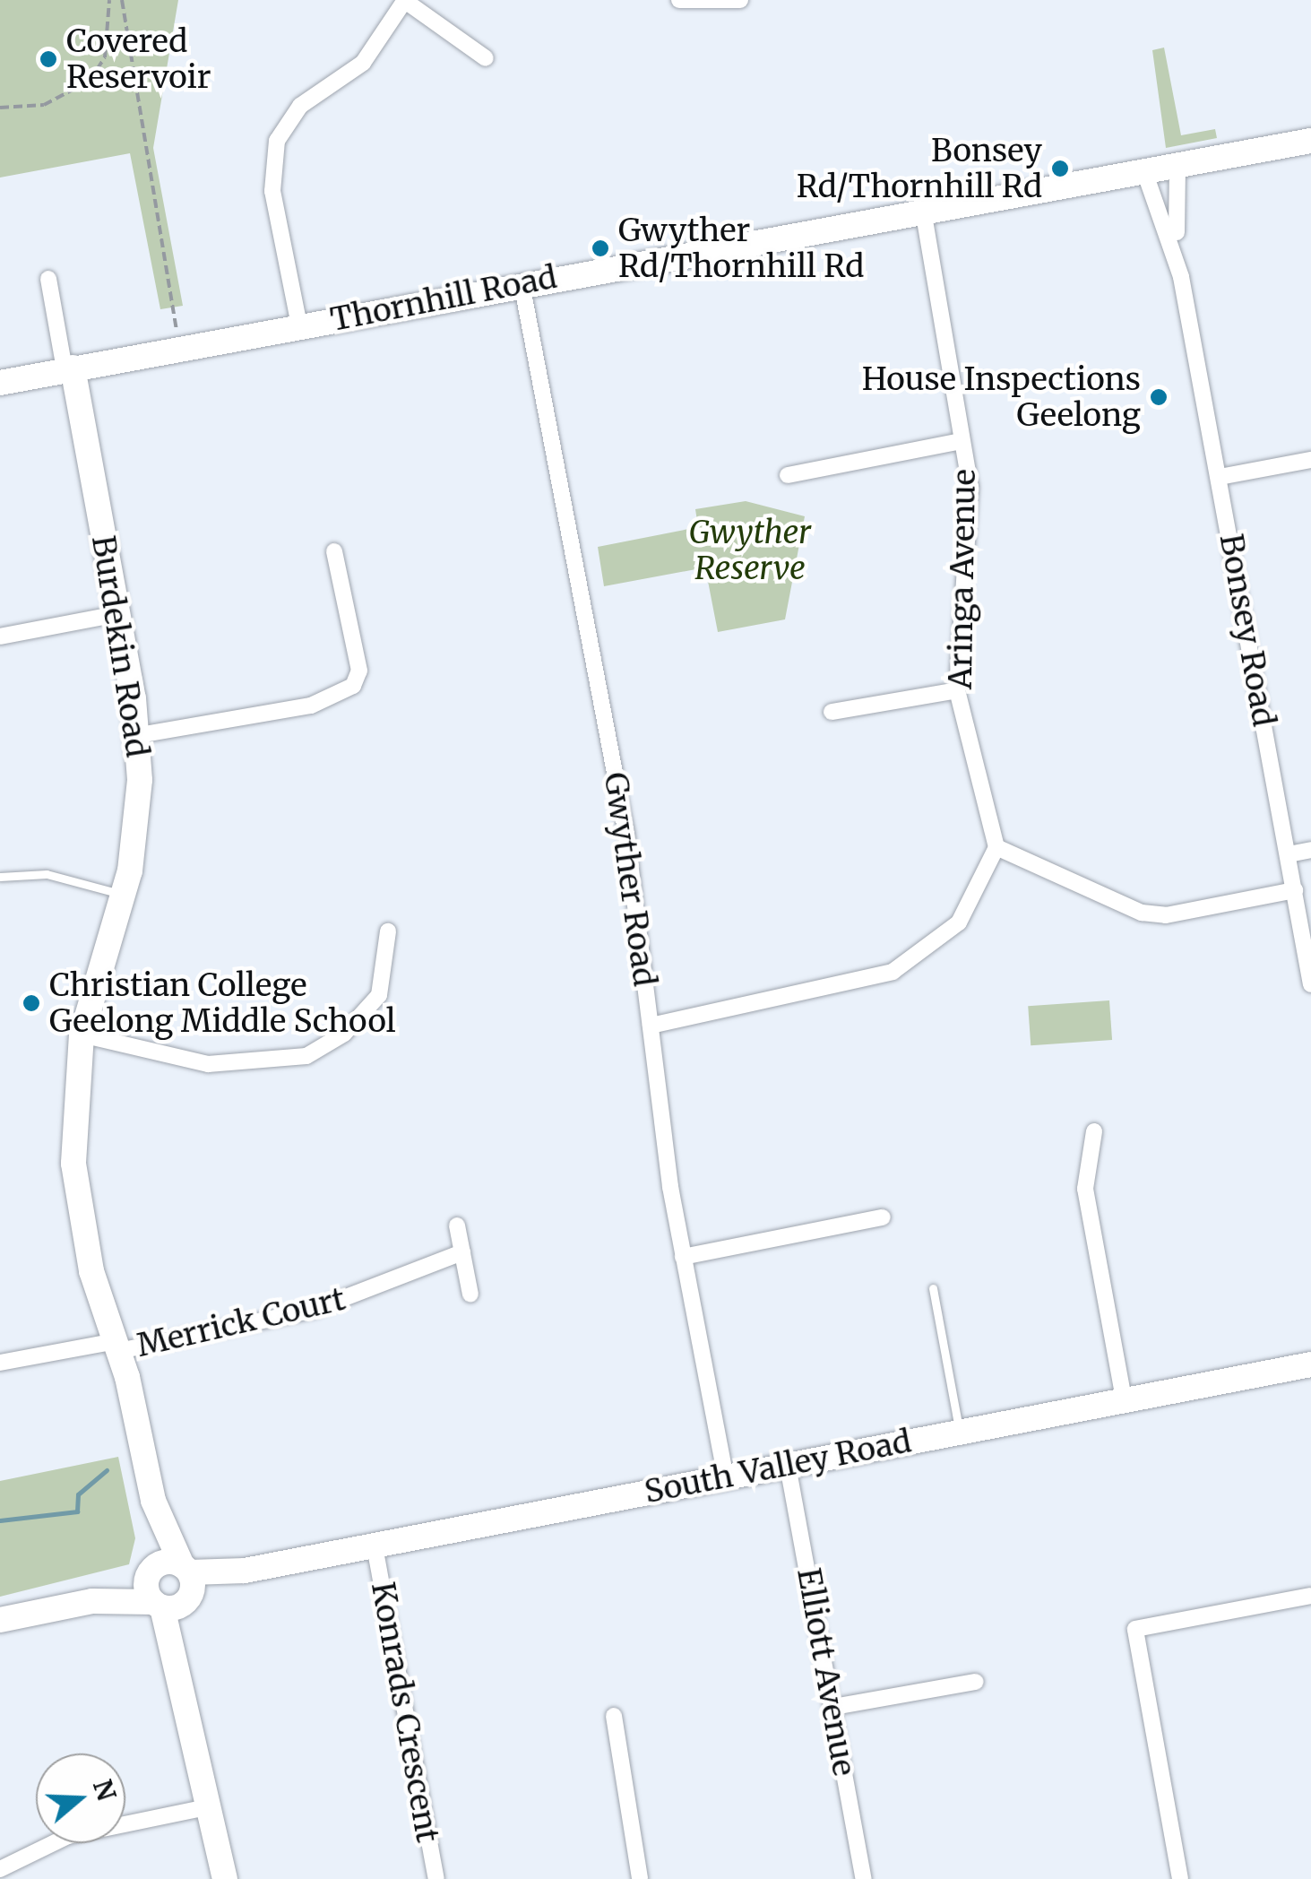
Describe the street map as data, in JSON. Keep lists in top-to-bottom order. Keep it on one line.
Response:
{"streets":{"street":["Thornhill Road","Aringa Avenue","Bonsey Road","Burdekin Road","Gwyther Road","Merrick Court","South Valley Road","Elliott Avenue","Konrads Crescent"]},"crossings":[["Thornhill Road","Aringa Avenue"],["Thornhill Road","Bonsey Road"],["Thornhill Road","Burdekin Road"],["Thornhill Road","Gwyther Road"],["Burdekin Road","Merrick Court"],["Burdekin Road","South Valley Road"],["Gwyther Road","South Valley Road"],["South Valley Road","Elliott Avenue"],["South Valley Road","Konrads Crescent"]],"parks":["Gwyther Reserve"],"places":["Covered Reservoir","Bonsey Rd/Thornhill Rd","Gwyther Rd/Thornhill Rd","House Inspections Geelong","Christian College Geelong Middle School"],"north":"right"}
